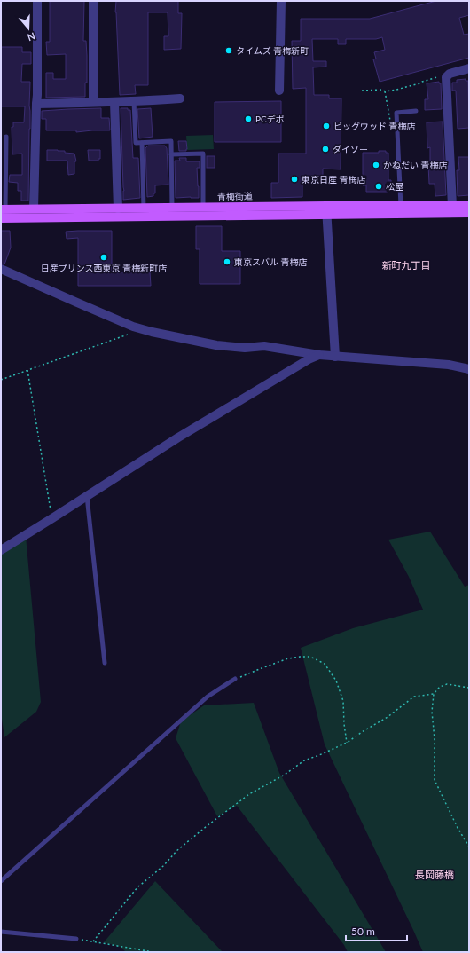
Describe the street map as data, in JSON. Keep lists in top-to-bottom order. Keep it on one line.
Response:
{"streets":{"main road":["青梅街道"]},"districts":["新町九丁目","長岡藤橋"],"places":["タイムズ 青梅新町","PCデポ","ビッグウッド 青梅店","ダイソー","かねだい 青梅店","東京日産 青梅店","松屋","日産プリンス西東京 青梅新町店","東京スバル 青梅店"],"scale_bar":"50 m","north":"bottom"}
